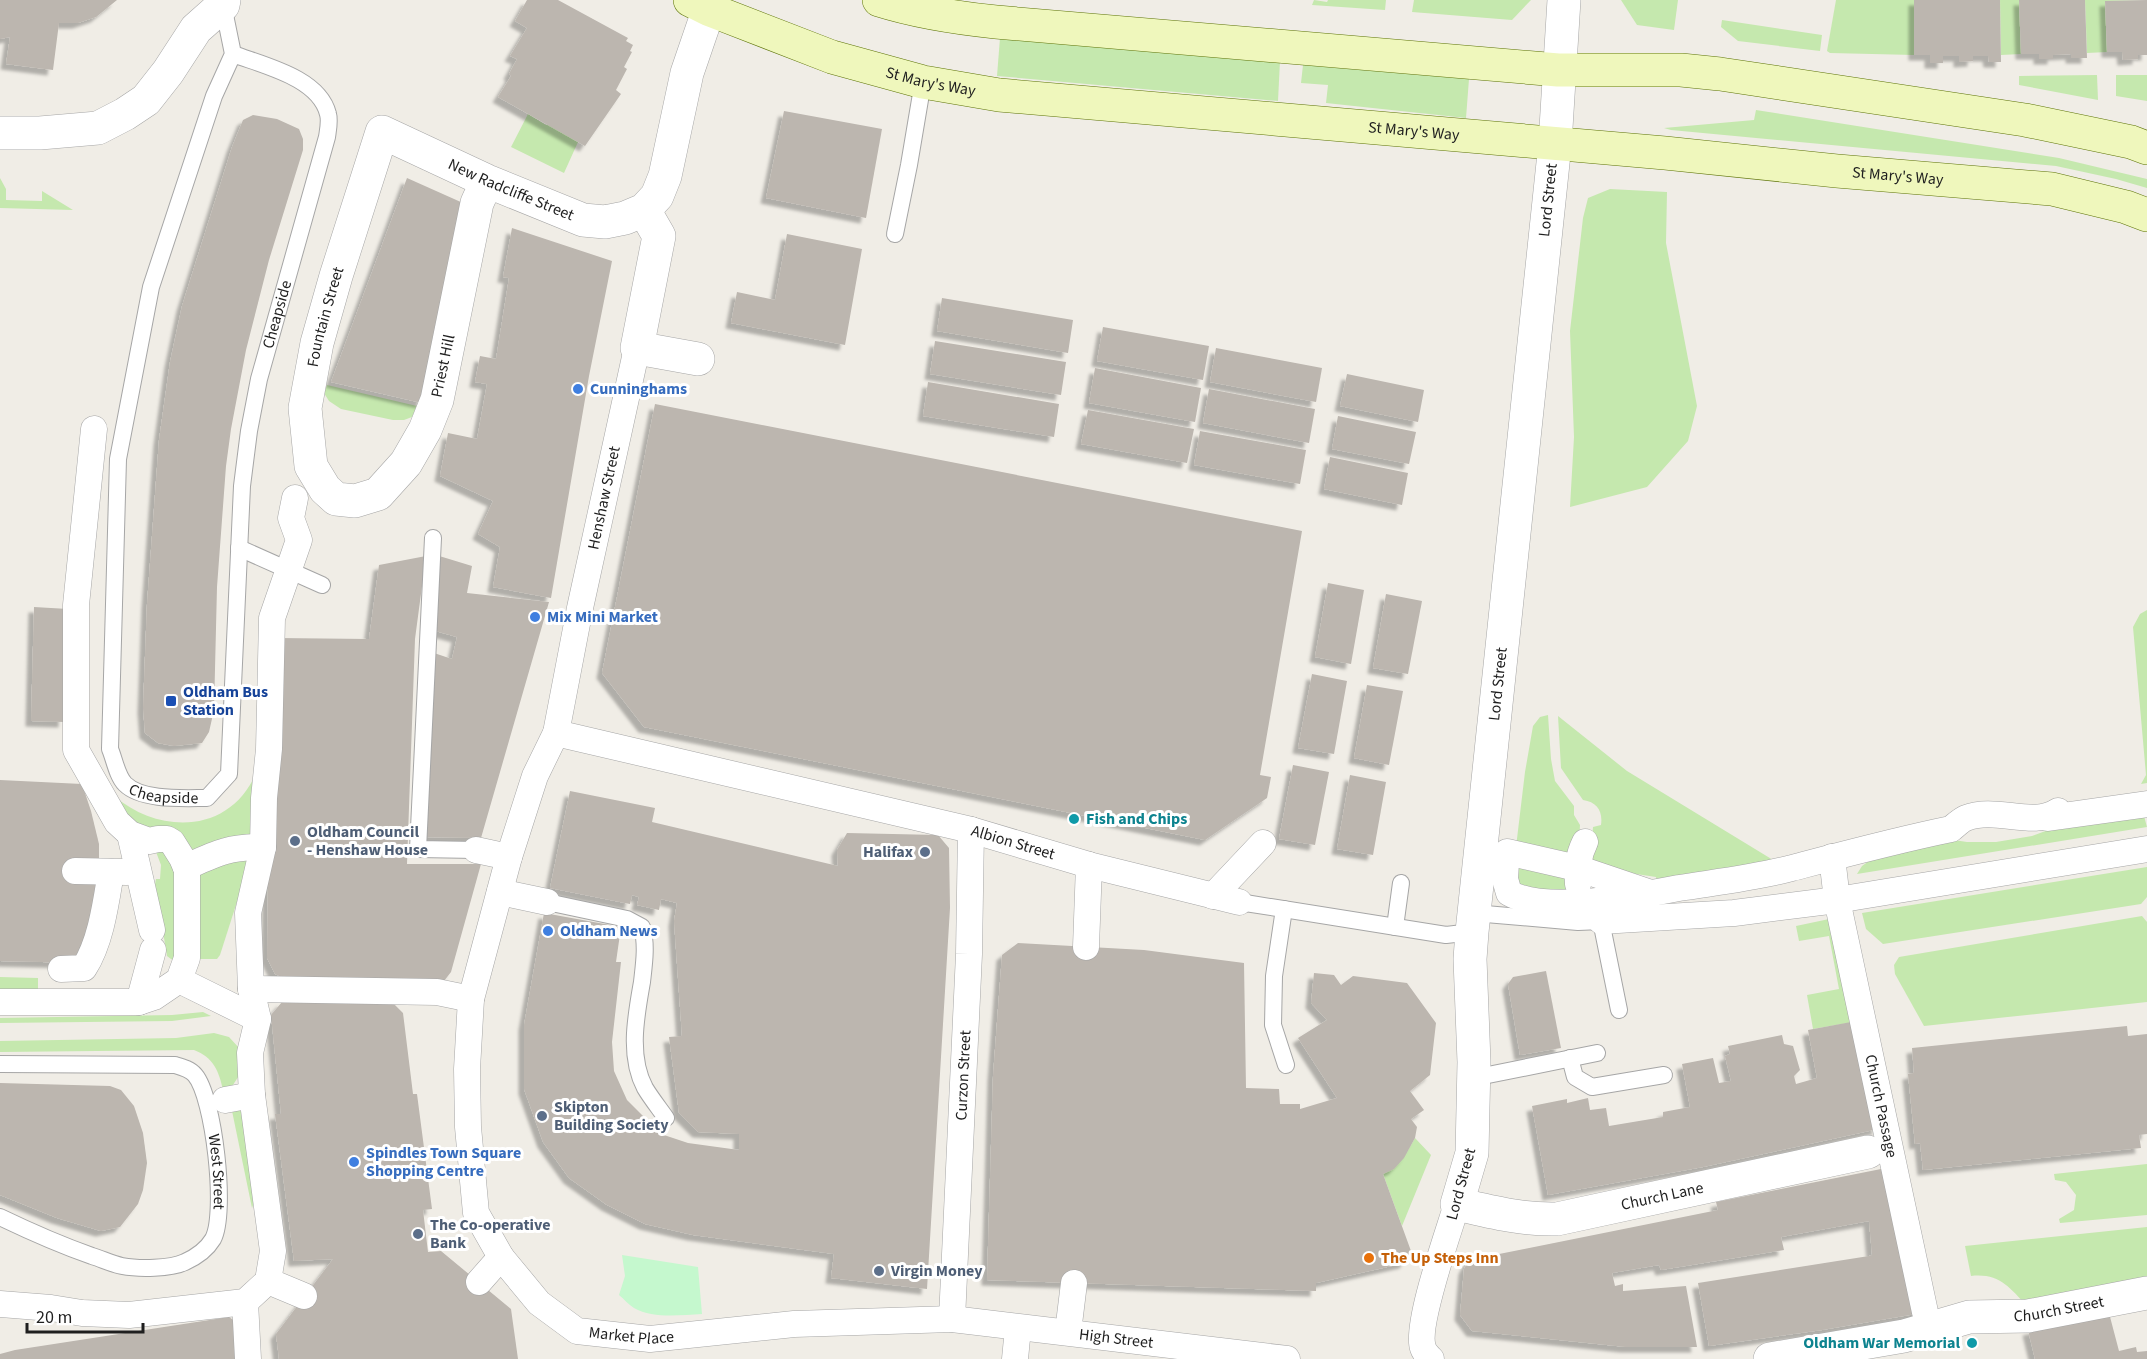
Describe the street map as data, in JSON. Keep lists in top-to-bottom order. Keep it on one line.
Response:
{"streets":{"main road":["St Mary's Way"],"street":["New Radcliffe Street","Lord Street","Fountain Street","Priest Hill","Henshaw Street","Albion Street","Curzon Street","Church Passage","Church Lane","Church Street","Market Place","High Street"],"lane":["Cheapside","West Street"]},"crossings":[["St Mary's Way","Lord Street"],["New Radcliffe Street","Fountain Street"],["New Radcliffe Street","Priest Hill"],["New Radcliffe Street","Henshaw Street"],["Lord Street","Albion Street"],["Lord Street","Church Lane"],["Fountain Street","Priest Hill"],["Henshaw Street","Albion Street"],["Henshaw Street","Market Place"],["Albion Street","Curzon Street"],["Curzon Street","Market Place"],["Market Place","High Street"]],"places":{"other":["Cunninghams","Mix Mini Market","Fish and Chips","Oldham Council - Henshaw House","Halifax","Oldham News","Skipton Building Society","Spindles Town Square Shopping Centre","The Co-operative Bank","The Up Steps Inn","Virgin Money","Oldham War Memorial"],"transit":["Oldham Bus Station"]},"scale_bar":"20 m"}
